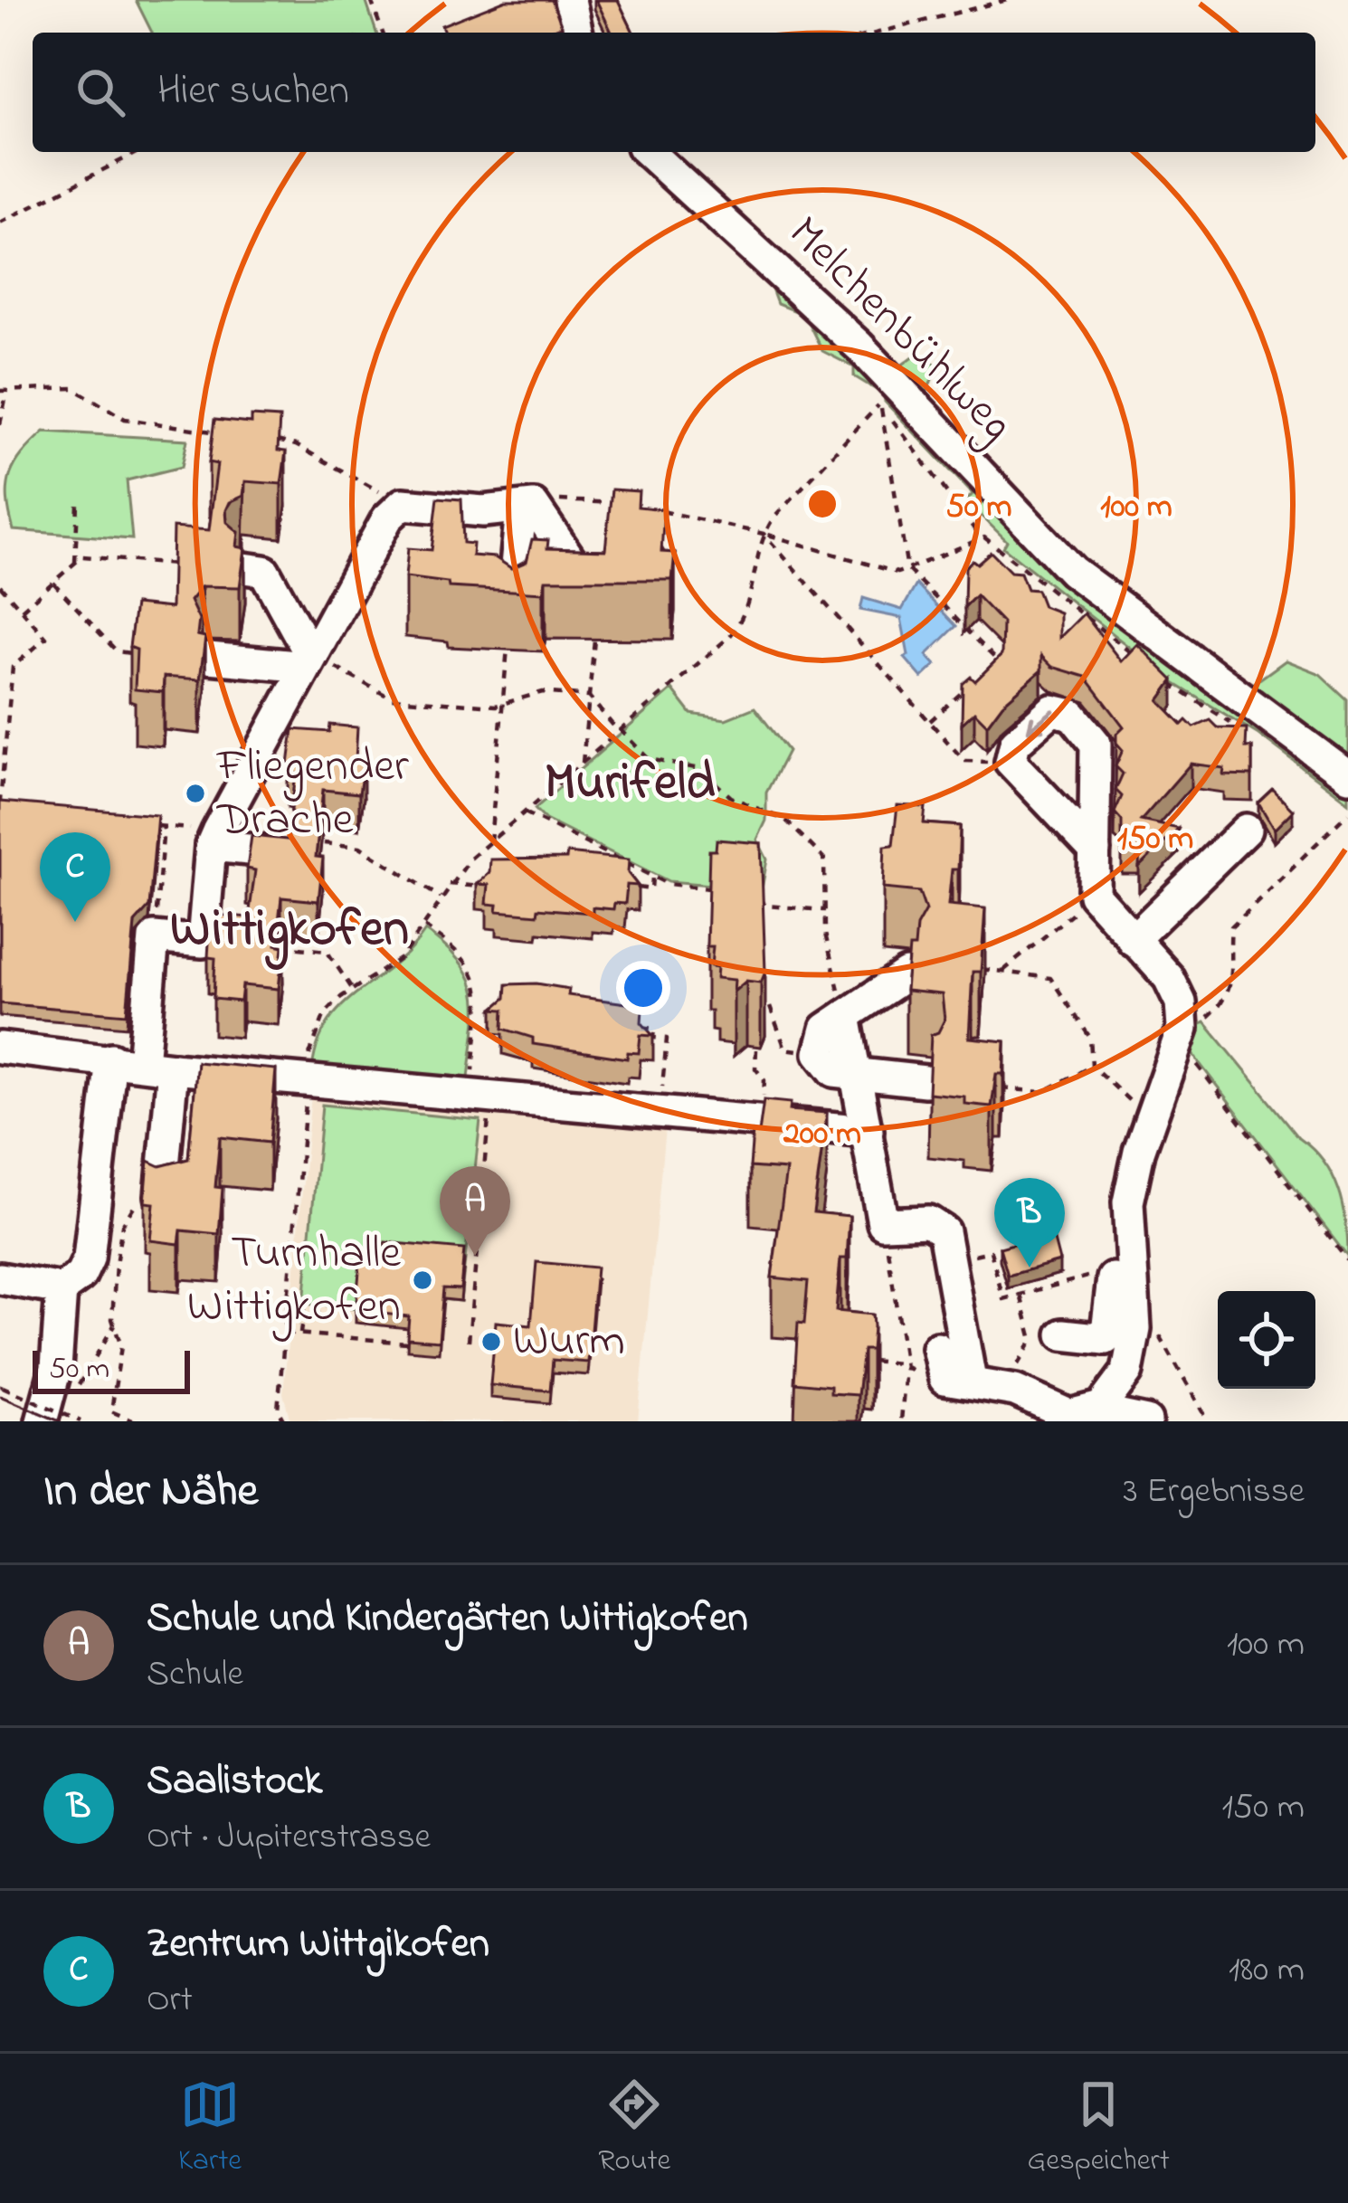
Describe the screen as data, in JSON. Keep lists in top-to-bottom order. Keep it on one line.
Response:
{"streets":{"street":["Melchenbühlweg"]},"districts":["Murifeld","Wittigkofen"],"places":["Fliegender Drache","Turnhalle Wittigkofen","Wurm"],"scale_bar":"50 m","page":{"search":"Hier suchen","pins":["C","A","B"],"scale":"50 m","heading":["In der Nähe","3 Ergebnisse"],"list":[{"mark":"A","name":"Schule und Kindergärten Wittigkofen","note":"Schule","value":"100 m"},{"mark":"B","name":"Saalistock","note":"Ort · Jupiterstrasse","value":"150 m"},{"mark":"C","name":"Zentrum Wittgikofen","note":"Ort","value":"180 m"}],"nav":["Karte","Route","Gespeichert"]},"rings":["50 m","100 m","150 m","200 m"]}
